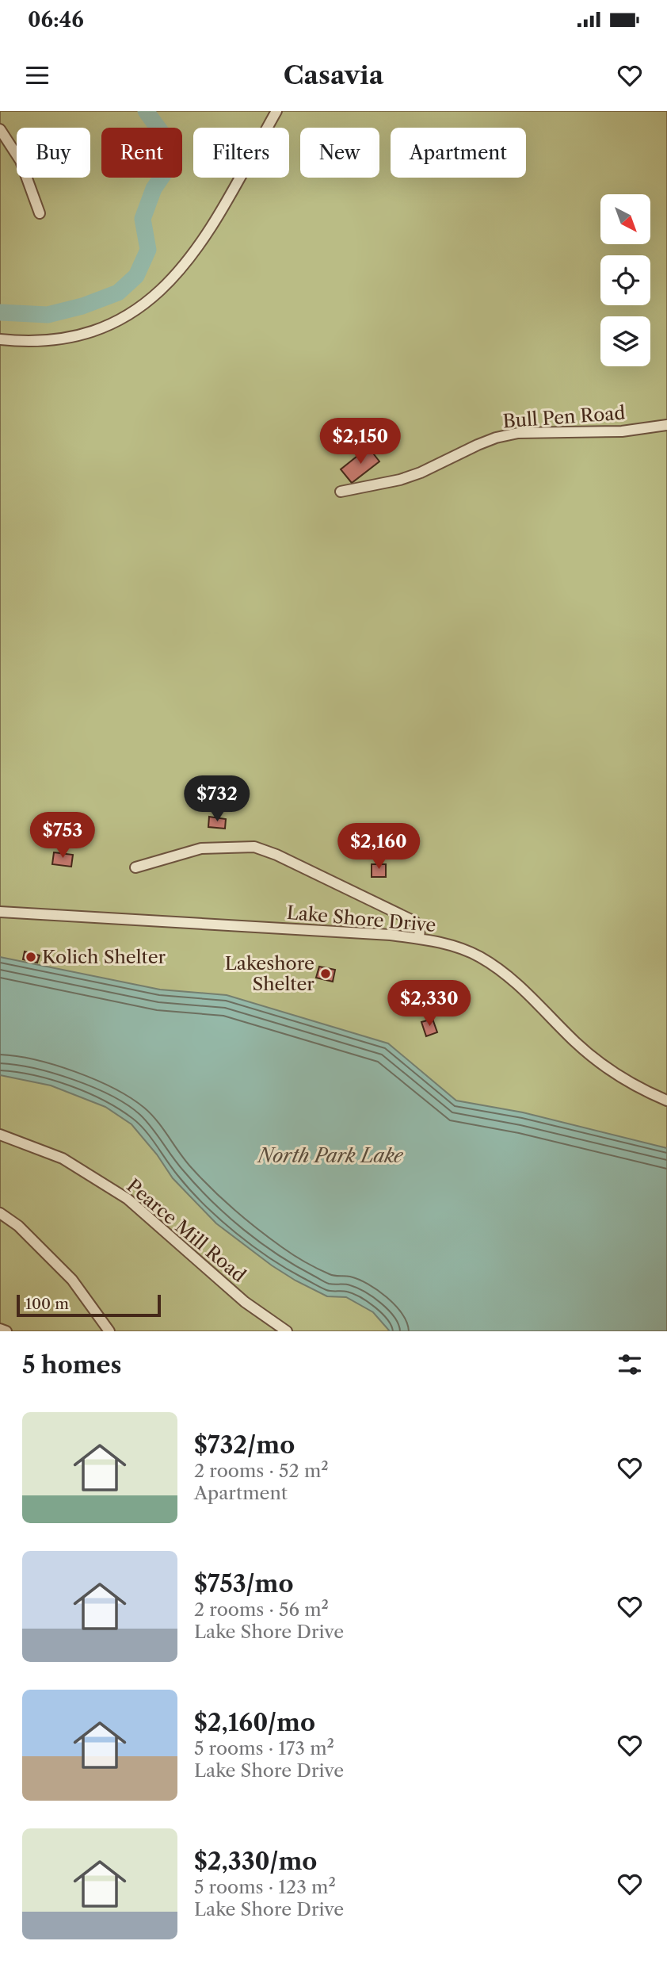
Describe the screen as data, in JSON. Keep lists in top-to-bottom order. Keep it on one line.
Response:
{"streets":{"street":["Bull Pen Road","Lake Shore Drive","Pearce Mill Road"]},"water":["North Park Lake"],"places":["Kolich Shelter","Lakeshore Shelter"],"scale_bar":"100 m","north":"bottom right","page":{"status":"06:46","header":"Casavia","chip":["Buy","Rent","Filters","New","Apartment"],"price":["$2,150","$732","$753","$2,160","$2,330"],"scale":"100 m","heading":"5 homes","list":[{"name":"$732/mo","note":"2 rooms · 52 m² · Apartment"},{"name":"$753/mo","note":"2 rooms · 56 m² · Lake Shore Drive"},{"name":"$2,160/mo","note":"5 rooms · 173 m² · Lake Shore Drive"},{"name":"$2,330/mo","note":"5 rooms · 123 m² · Lake Shore Drive"}]}}
